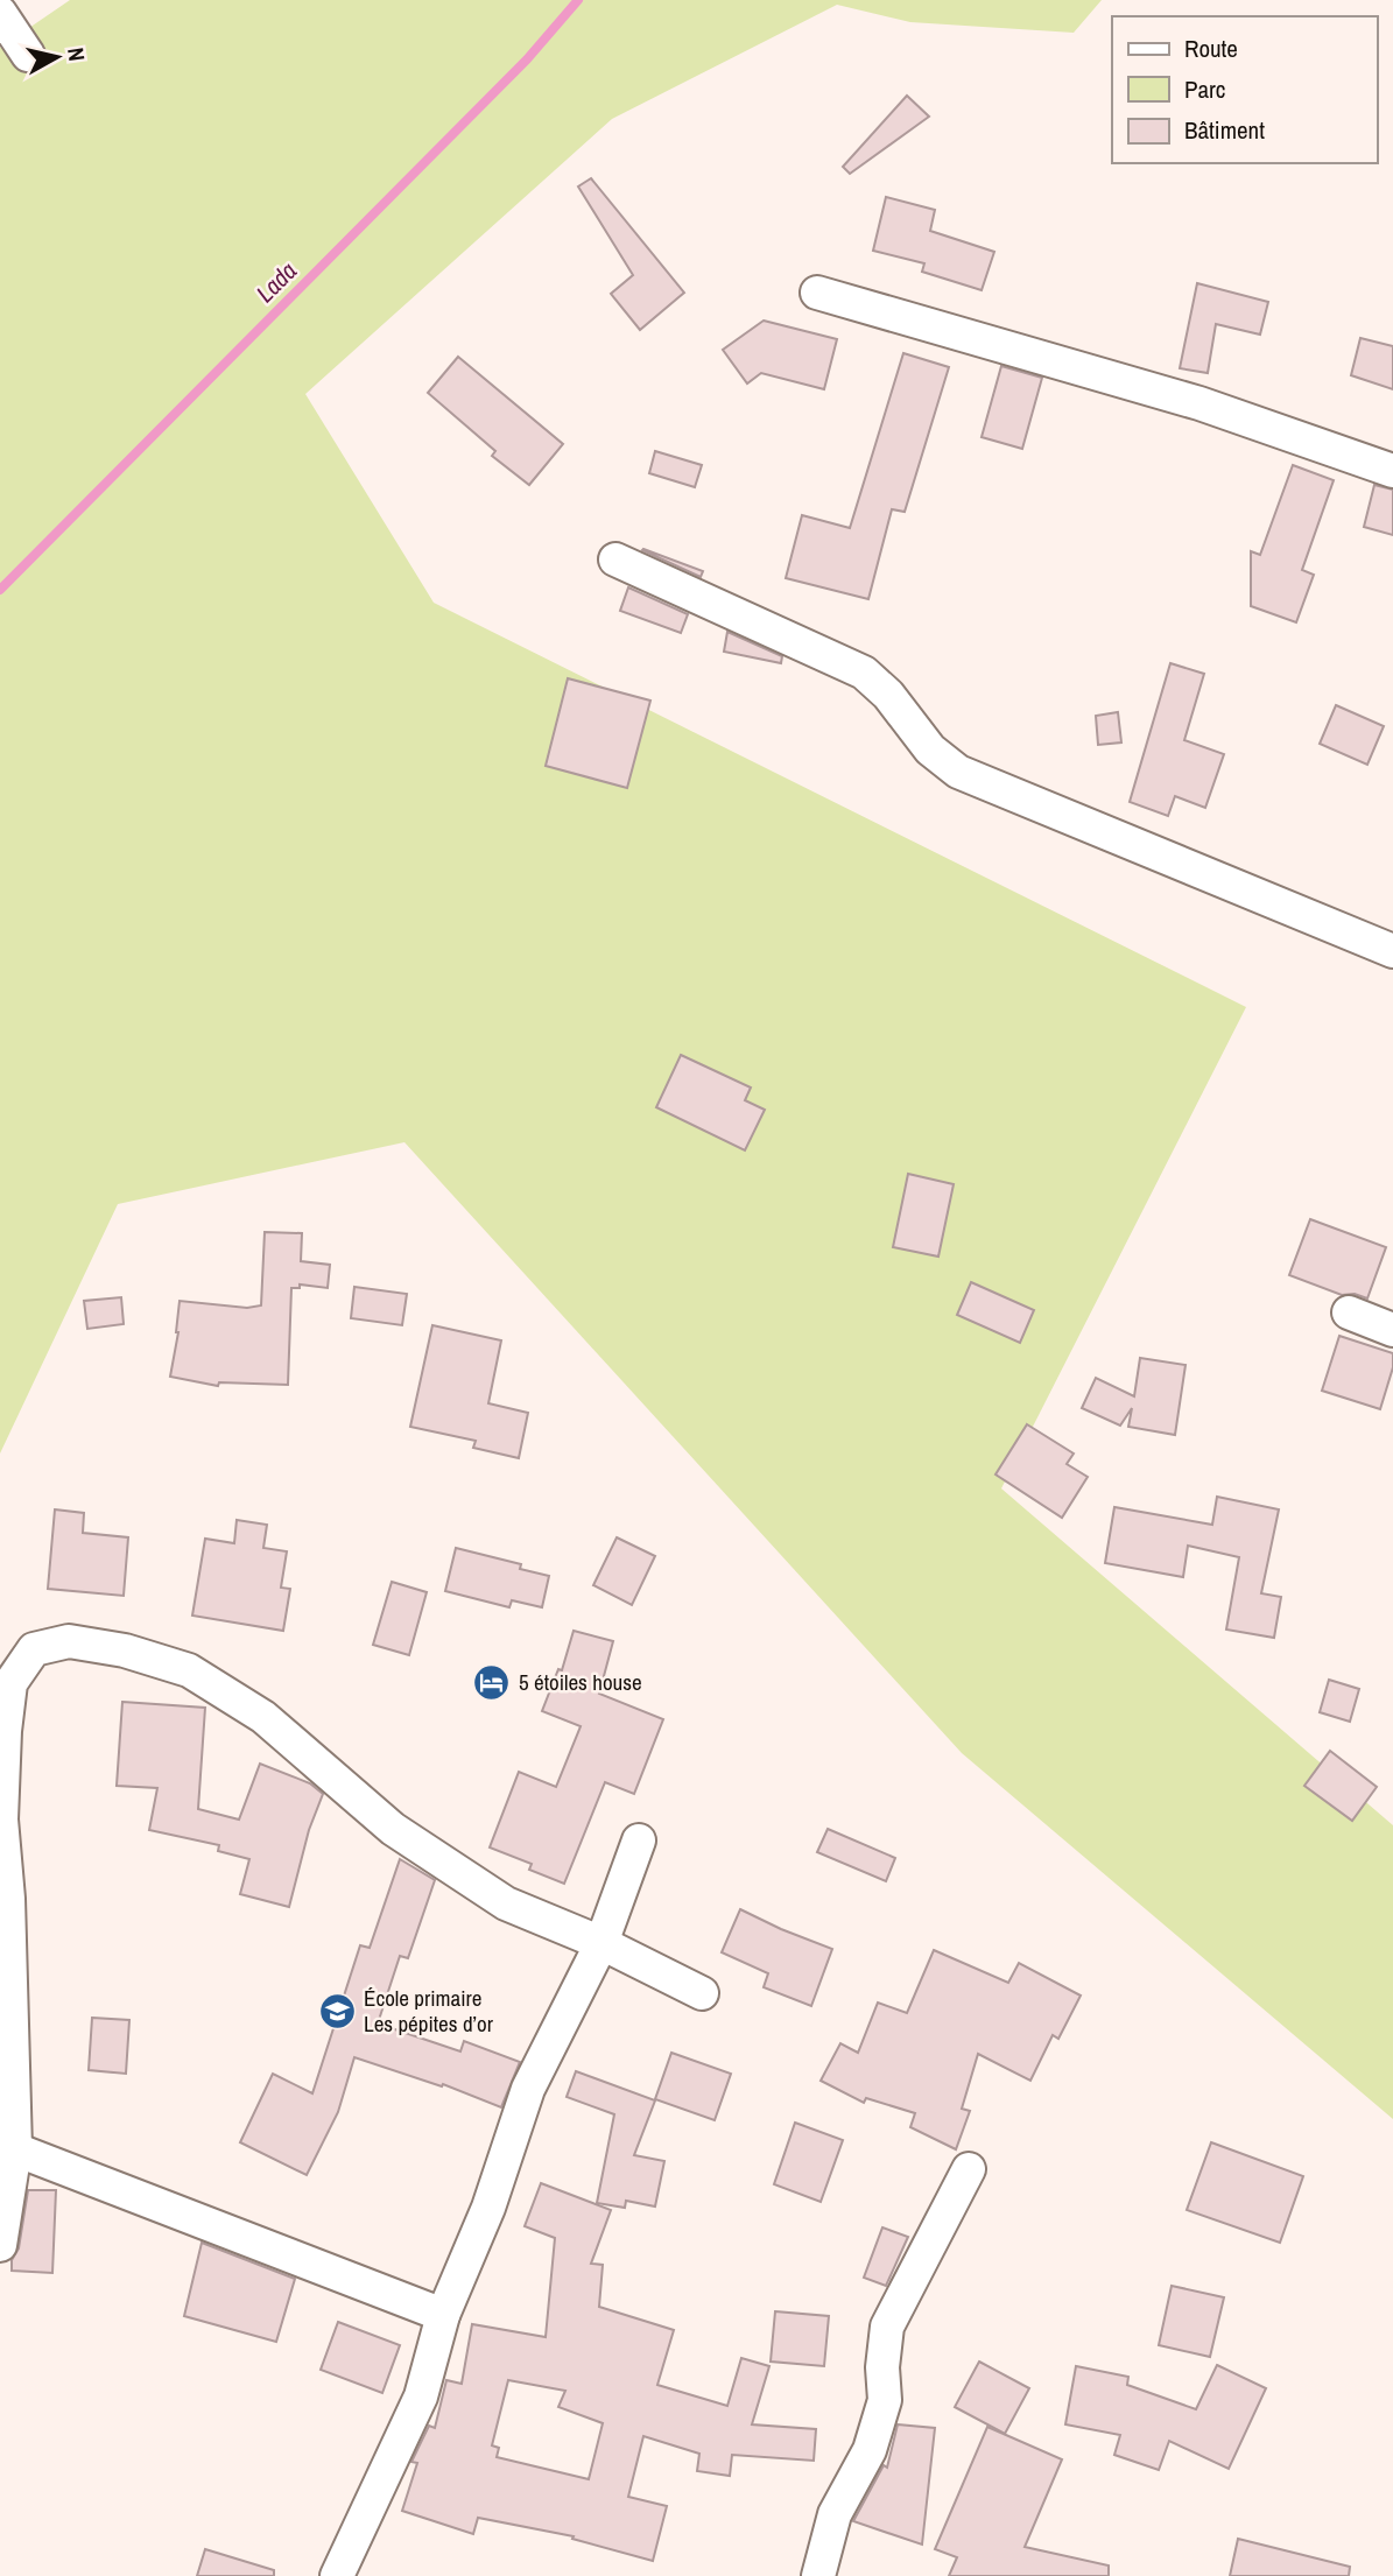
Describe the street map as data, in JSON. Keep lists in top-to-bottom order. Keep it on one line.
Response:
{"water":["Lada"],"places":{"hotel":["5 étoiles house"],"school or university":["École primaire Les pépites d’or"]},"legend":["Route","Parc","Bâtiment"],"north":"right"}
